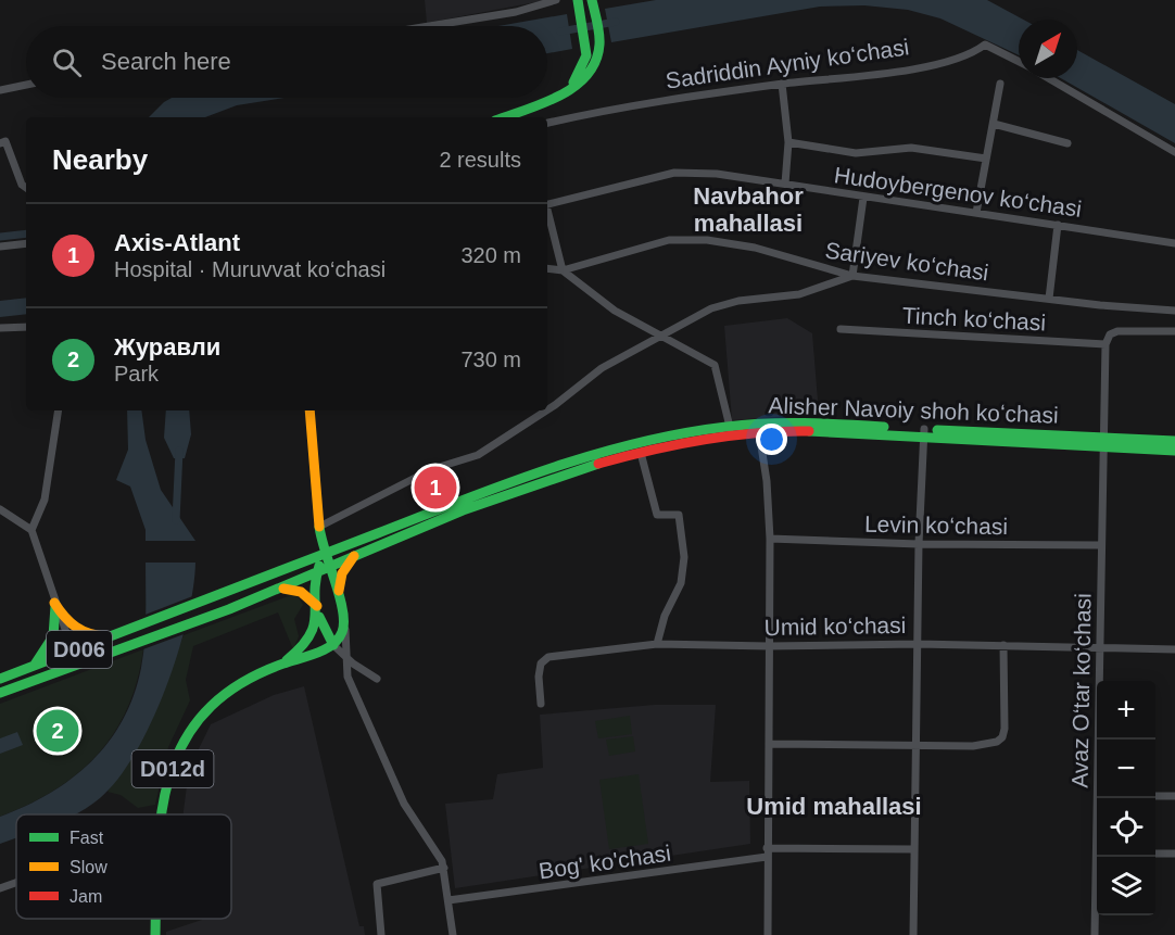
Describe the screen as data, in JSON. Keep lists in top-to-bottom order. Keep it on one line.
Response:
{"streets":{"main road":["Alisher Navoiy shoh koʻchasi","D006","D012d"],"street":["Sadriddin Ayniy ko‘chasi","Hudoybergenov ko‘chasi","Sariyev ko‘chasi","Tinch ko‘chasi","Levin ko‘chasi","Umid ko‘chasi","Avaz O‘tar ko‘chasi","Bog' ko'chasi"]},"crossings":[["Alisher Navoiy shoh koʻchasi","D006"],["Alisher Navoiy shoh koʻchasi","Avaz O‘tar ko‘chasi"],["Alisher Navoiy shoh koʻchasi","D012d"],["Levin ko‘chasi","Avaz O‘tar ko‘chasi"],["Umid ko‘chasi","Avaz O‘tar ko‘chasi"]],"districts":["Navbahor mahallasi","Umid mahallasi"],"legend":["Fast","Slow","Jam"],"north":"top right","page":{"search":"Search here","heading":["Nearby","2 results"],"list":[{"mark":"1","name":"Axis-Atlant","note":"Hospital · Muruvvat ko‘chasi","value":"320 m"},{"mark":"2","name":"Журавли","note":"Park","value":"730 m"}],"pins":["1","2"],"map_buttons":["+","−"]}}
